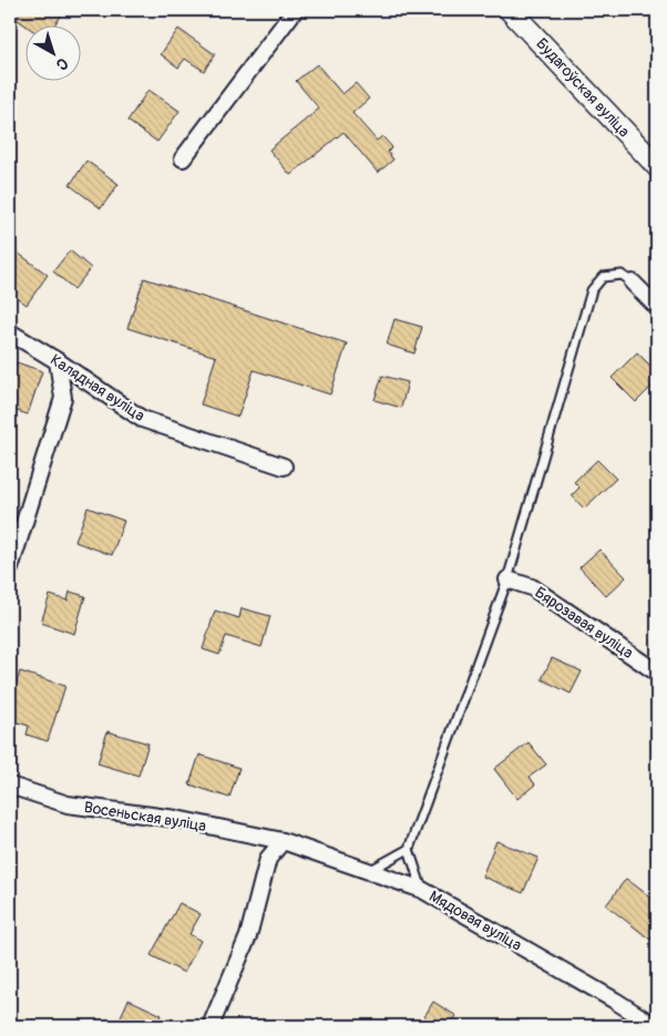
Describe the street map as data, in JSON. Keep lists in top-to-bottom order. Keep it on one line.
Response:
{"streets":{"street":["Будагоўская вуліца","Калядная вуліца","Бярозавая вуліца","Восеньская вуліца","Мядовая вуліца"]},"crossings":[["Восеньская вуліца","Мядовая вуліца"]],"north":"bottom right"}
